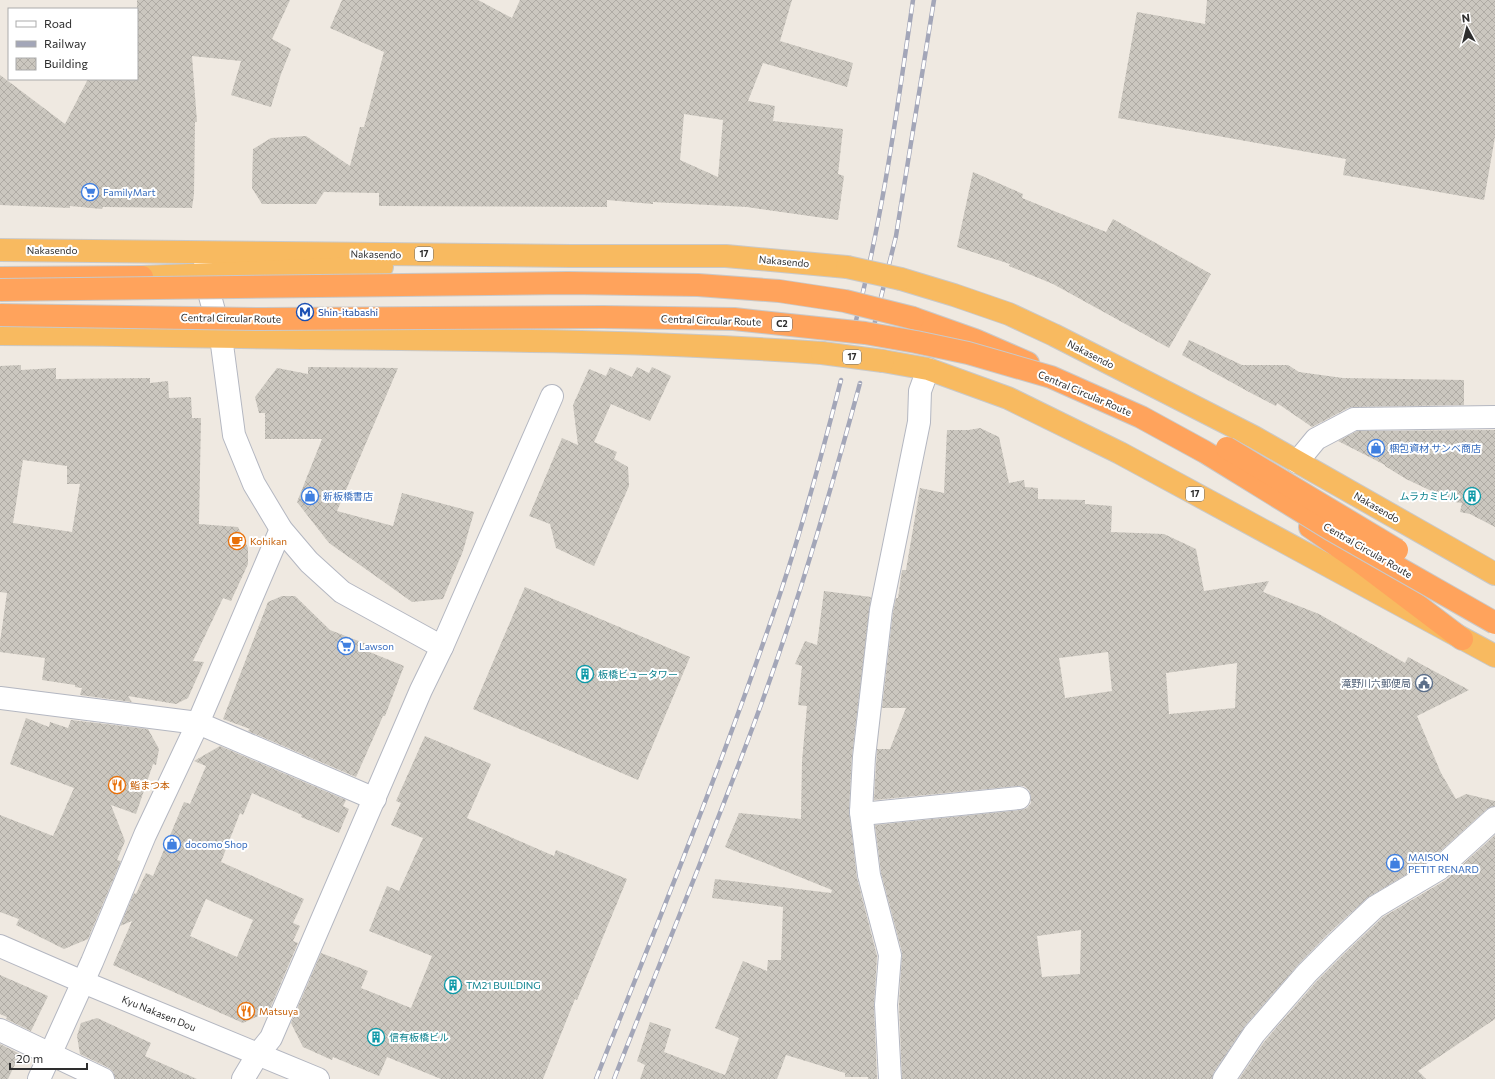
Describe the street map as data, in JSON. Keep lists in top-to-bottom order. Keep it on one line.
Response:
{"streets":{"highway":["Nakasendo","17","Central Circular Route","C2"],"street":["Kyu Nakasen Dou"]},"places":{"supermarket":["FamilyMart","Lawson"],"metro station":["Shin-itabashi"],"shop":["梱包資材 サンベ商店","新板橋書店","docomo Shop","MAISON PETIT RENARD"],"building":["ムラカミビル","板橋ビュータワー","TM21 BUILDING","信有板橋ビル"],"cafe":["Kohikan"],"public building":["滝野川六郵便局"],"restaurant":["鮨まつ本","Matsuya"]},"legend":["Road","Railway","Building"],"scale_bar":"20 m","north":"top"}
